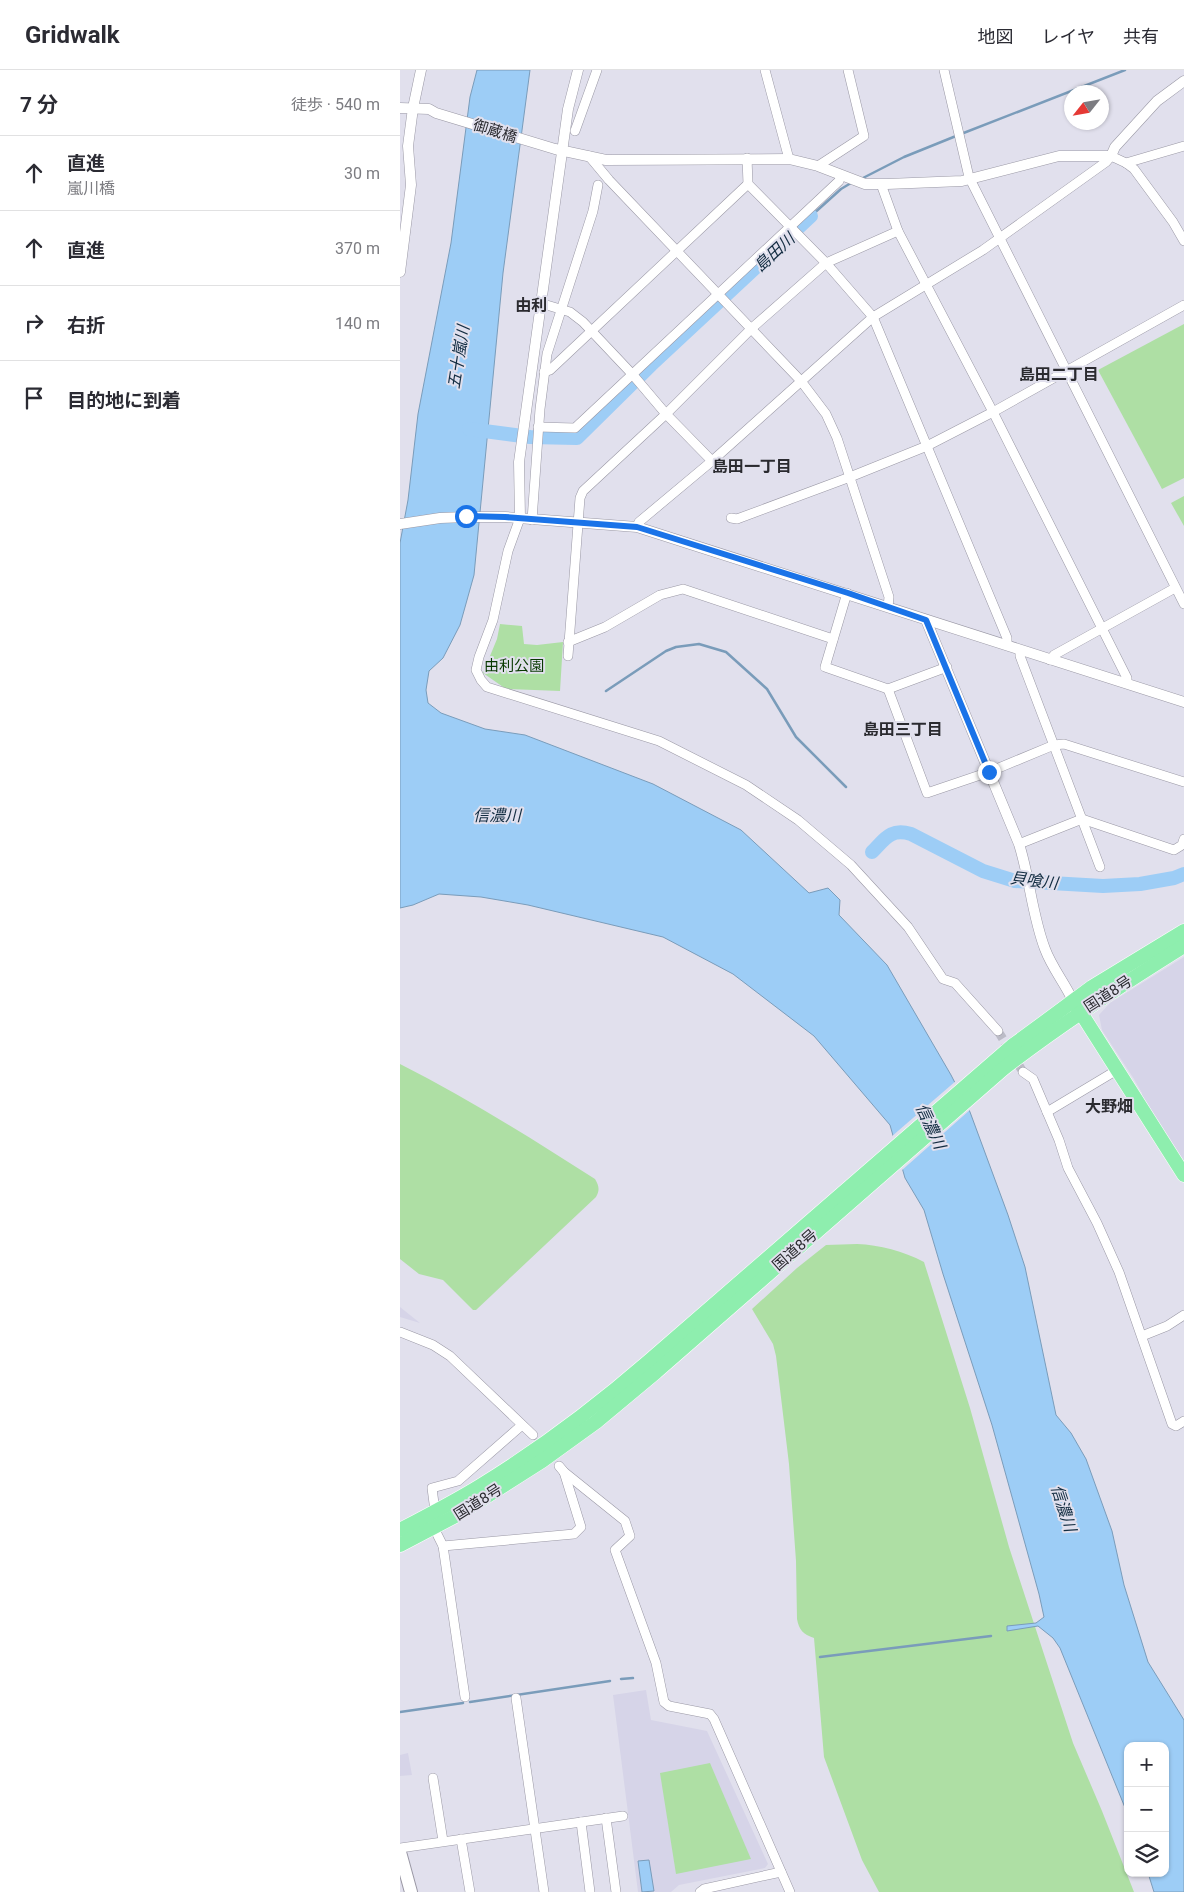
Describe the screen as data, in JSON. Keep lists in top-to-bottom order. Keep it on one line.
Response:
{"streets":{"highway":["国道8号"],"street":["御蔵橋"]},"districts":["由利","島田二丁目","島田一丁目","島田三丁目","大野畑"],"water":["島田川","五十嵐川","信濃川","貝喰川"],"parks":["由利公園"],"north":"bottom left","page":{"header":"Gridwalk","nav":["地図","レイヤ","共有"],"heading":["7 分","徒歩 · 540 m"],"list":[["直進","嵐川橋","30 m"],["直進","370 m"],["右折","140 m"],"目的地に到着"],"map_buttons":["+","−"]}}
